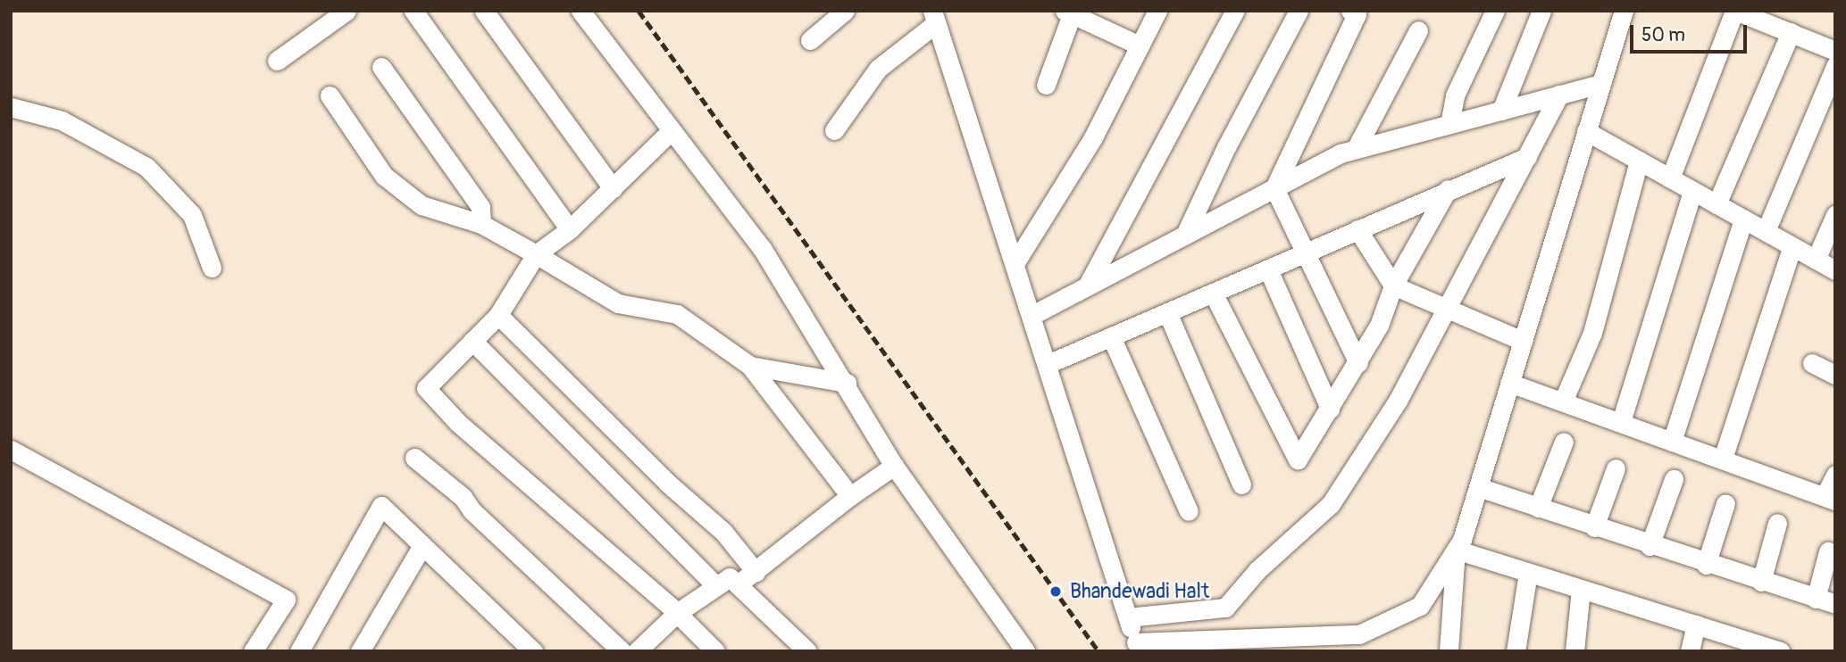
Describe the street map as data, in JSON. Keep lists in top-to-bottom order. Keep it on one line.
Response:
{"places":["Bhandewadi Halt"],"scale_bar":"50 m"}
